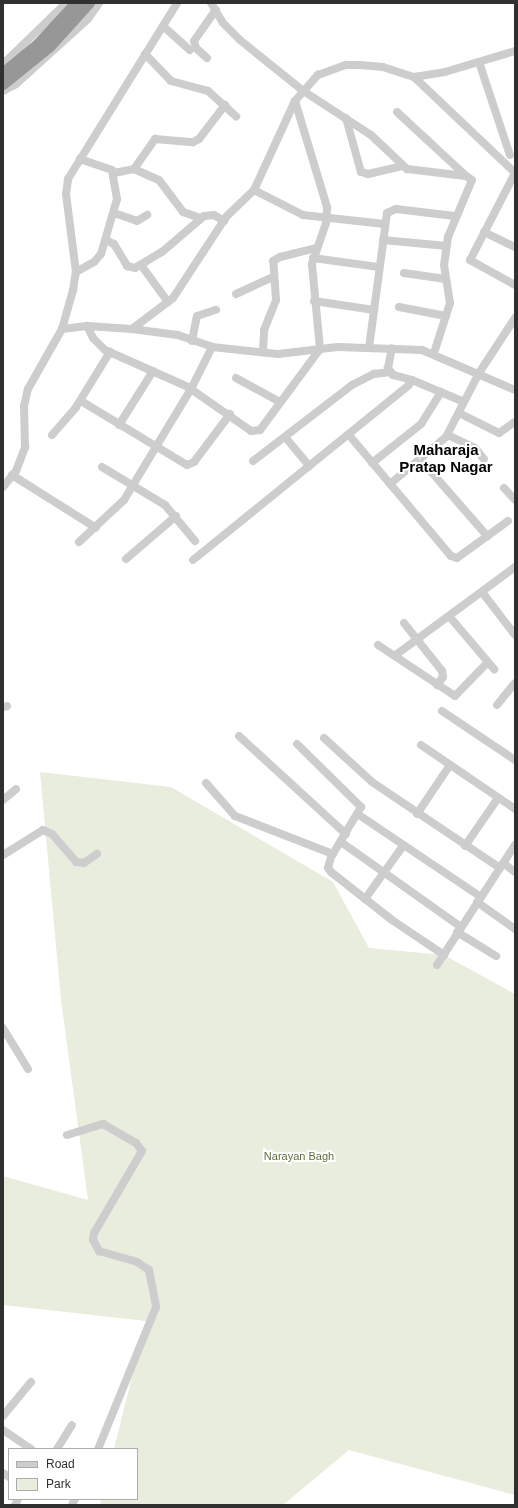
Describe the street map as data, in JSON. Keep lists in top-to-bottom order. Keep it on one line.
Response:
{"districts":["Maharaja Pratap Nagar"],"parks":["Narayan Bagh"],"legend":["Road","Park"]}
